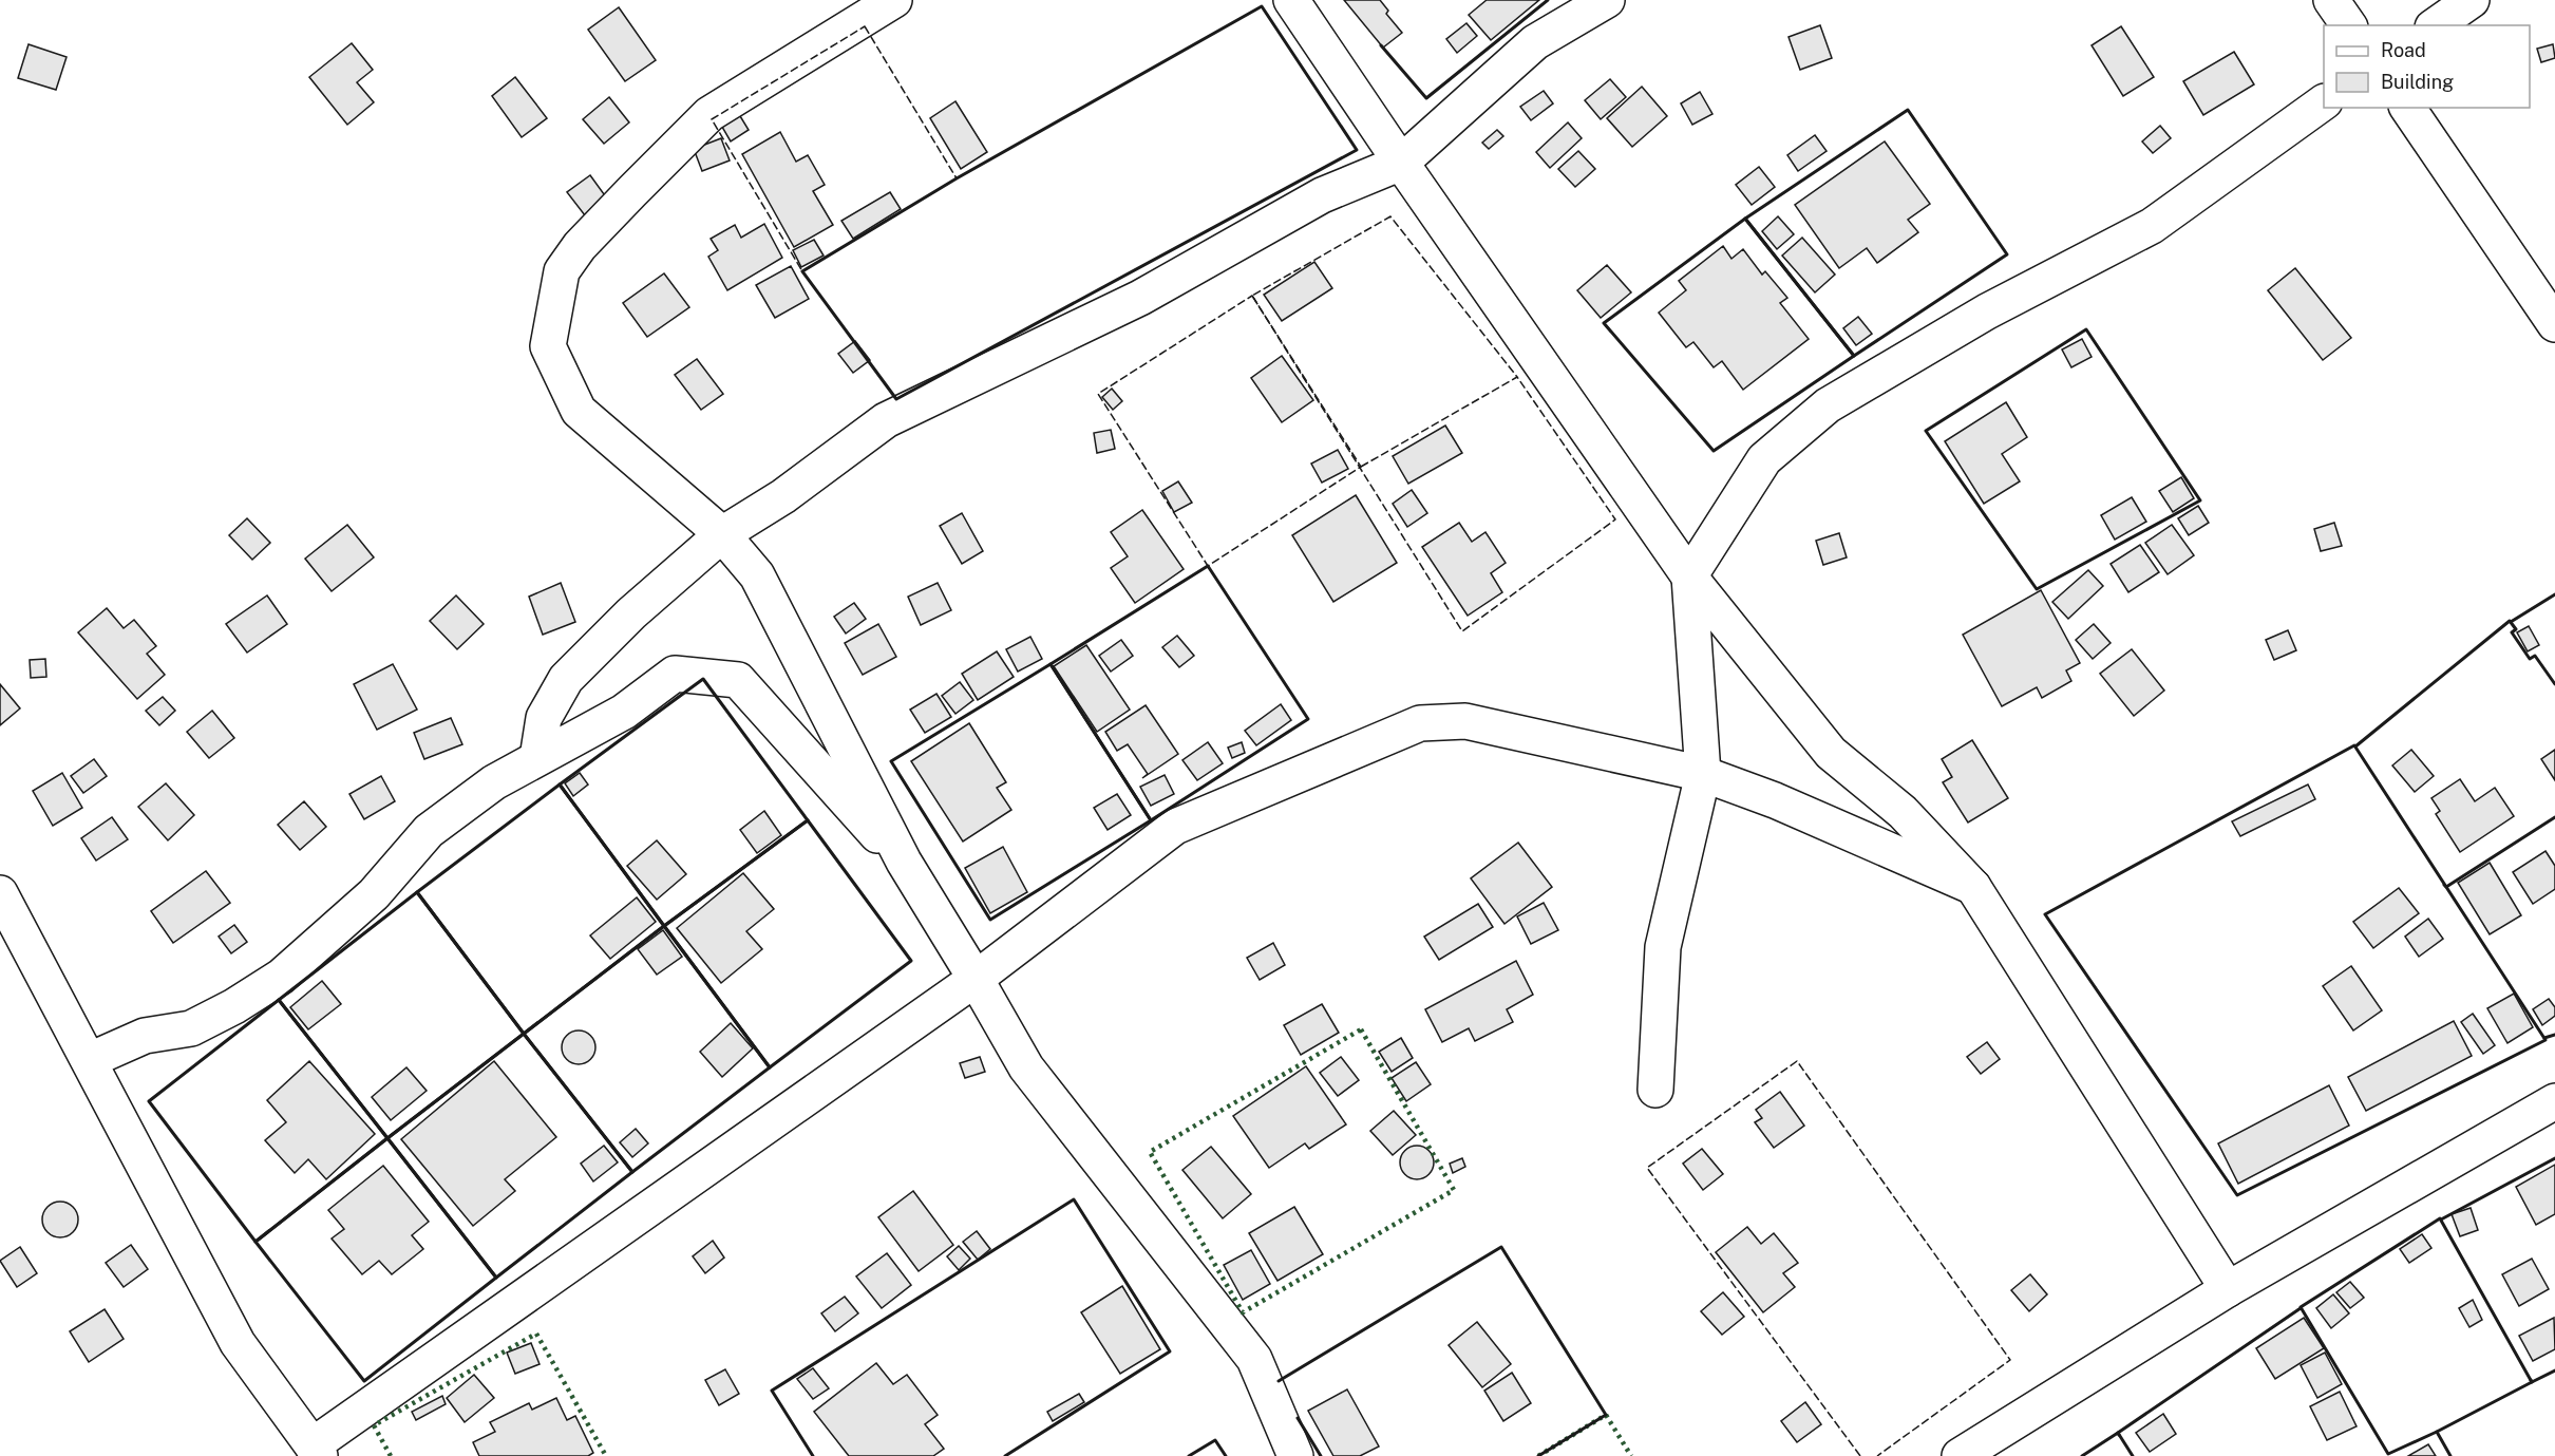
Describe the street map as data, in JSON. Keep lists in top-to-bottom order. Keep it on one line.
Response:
{"legend":["Road","Building"]}
